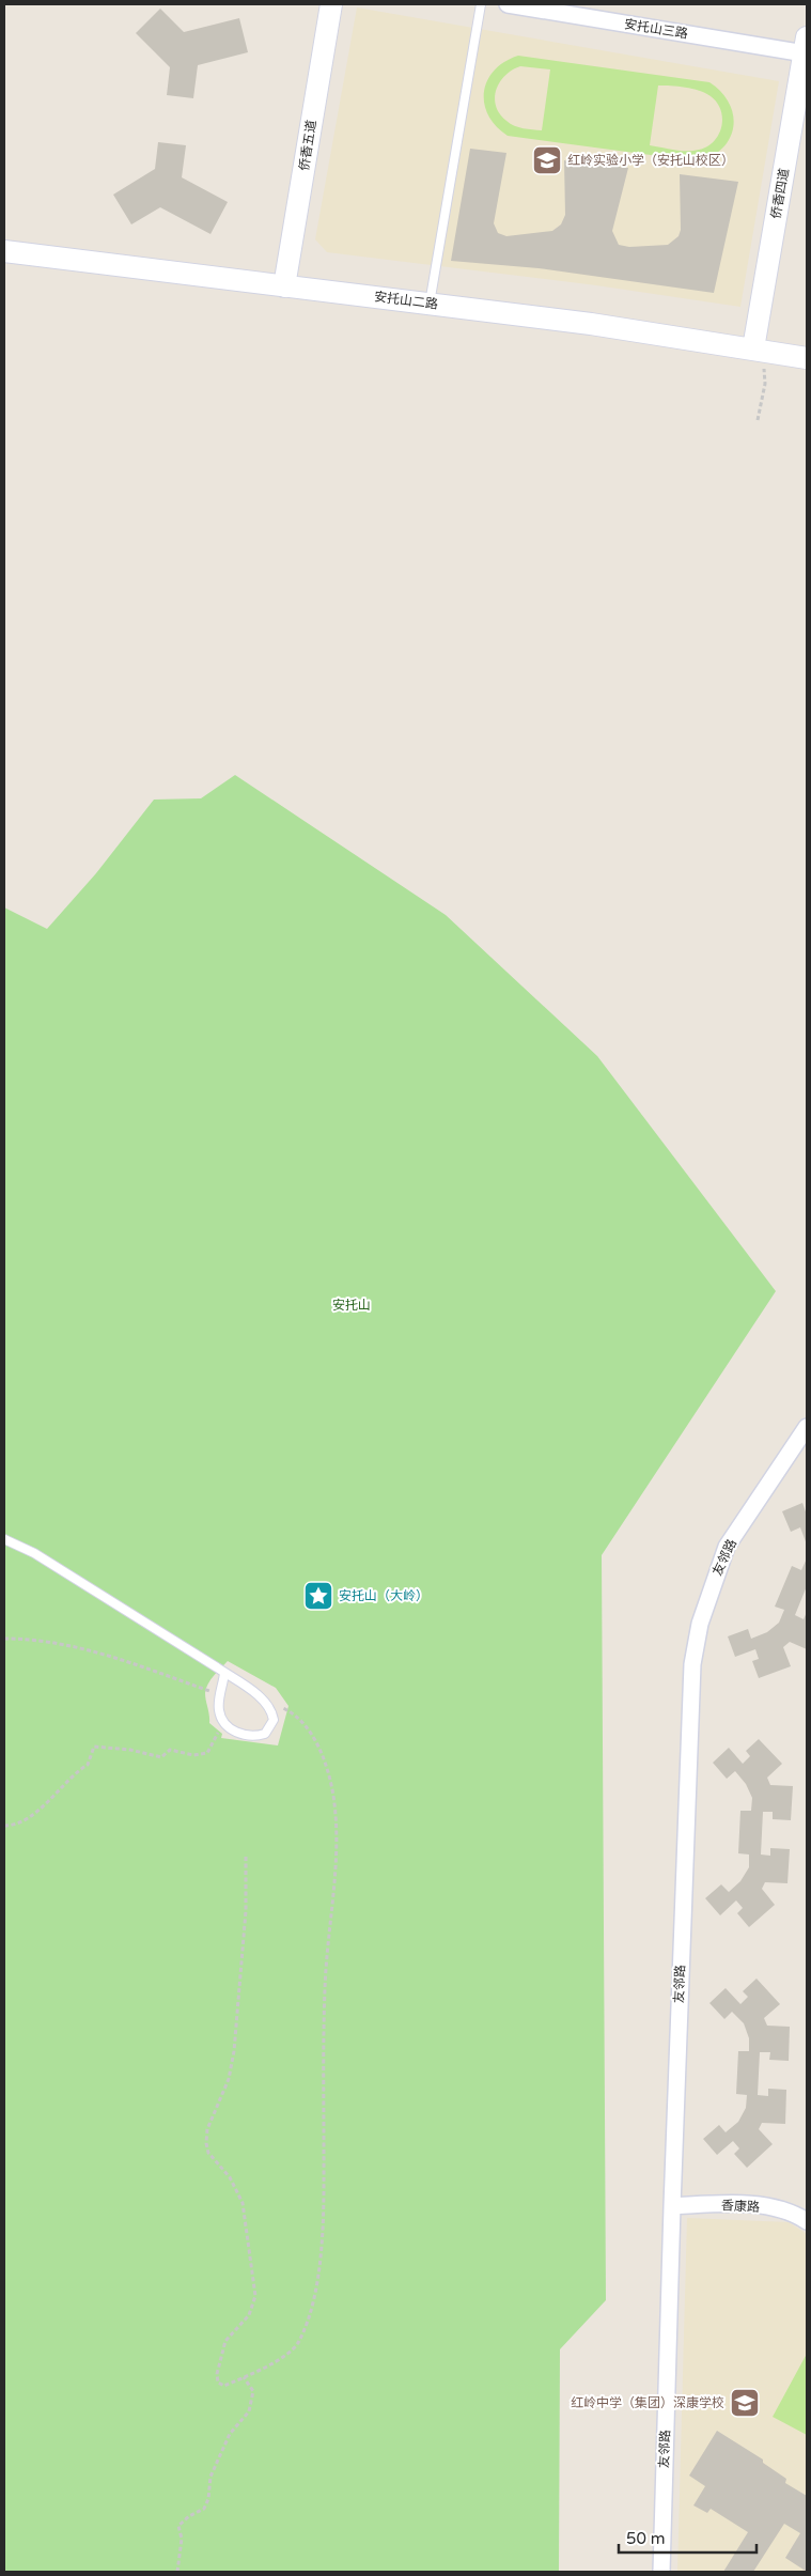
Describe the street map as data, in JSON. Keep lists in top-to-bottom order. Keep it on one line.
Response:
{"streets":{"street":["安托山三路","侨香五道","侨香四道","安托山二路","友邻路","香康路"]},"crossings":[["安托山三路","侨香四道"],["侨香五道","安托山二路"],["侨香四道","安托山二路"],["友邻路","香康路"]],"parks":["安托山"],"places":{"school or university":["红岭实验小学（安托山校区）","红岭中学（集团）深康学校"],"place":["安托山（大岭）"]},"scale_bar":"50 m"}
